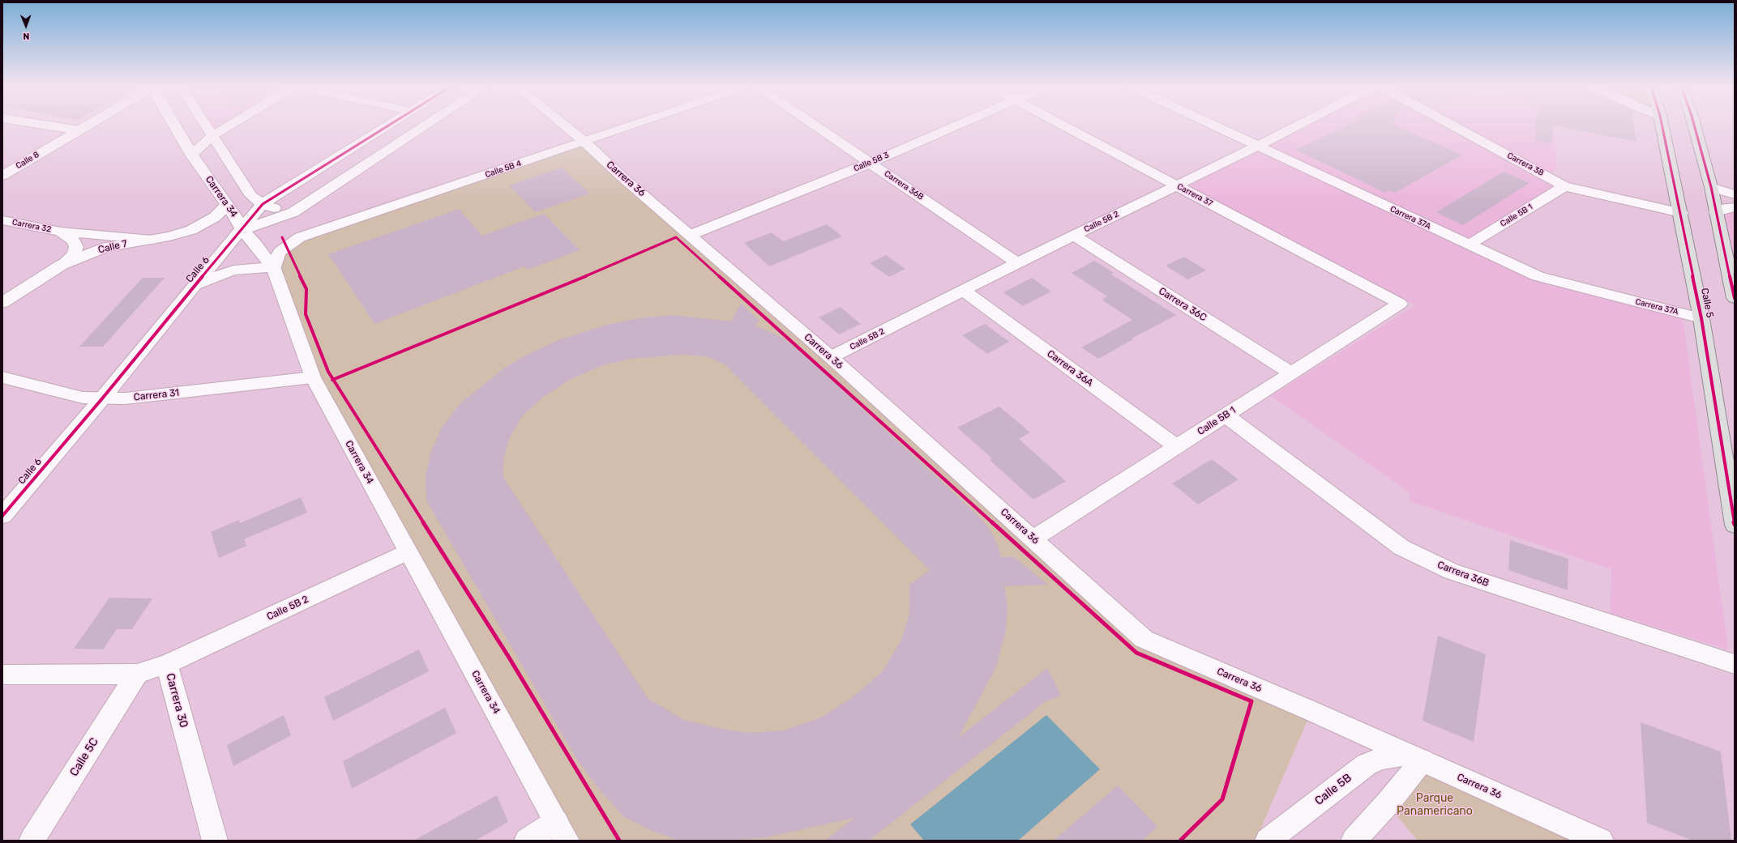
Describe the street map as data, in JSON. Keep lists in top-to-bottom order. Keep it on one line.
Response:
{"streets":{"main road":["Calle 5"],"street":["Calle 8","Calle 5B 3","Carrera 38","Calle 5B 4","Carrera 36","Carrera 36B","Carrera 37","Carrera 34","Calle 5B 1","Carrera 37A","Calle 5B 2","Carrera 32","Calle 7","Calle 6","Carrera 36C","Carrera 36A","Carrera 31","Carrera 30","Calle 5C","Calle 5B"]},"crossings":[["Calle 5B 3","Carrera 36"],["Calle 5B 3","Carrera 36B"],["Carrera 38","Calle 5B 1"],["Carrera 38","Calle 5"],["Calle 5B 4","Carrera 36"],["Calle 5B 4","Carrera 34"],["Carrera 36","Calle 5B 1"],["Carrera 36","Calle 5B 2"],["Carrera 36","Calle 5B"],["Carrera 36B","Calle 5B 1"],["Carrera 36B","Calle 5B 2"],["Carrera 37","Calle 5B 1"],["Carrera 37","Calle 5B 2"],["Carrera 34","Calle 5B 2"],["Carrera 34","Calle 7"],["Carrera 34","Calle 6"],["Carrera 34","Carrera 31"],["Calle 5B 1","Carrera 37A"],["Calle 5B 1","Carrera 36C"],["Calle 5B 1","Carrera 36A"],["Carrera 37A","Calle 5B 2"],["Carrera 37A","Calle 5"],["Calle 5B 2","Carrera 36C"],["Calle 5B 2","Carrera 36A"],["Calle 5B 2","Carrera 30"],["Carrera 32","Calle 7"],["Calle 6","Carrera 31"],["Carrera 30","Calle 5C"]],"parks":["Parque Panamericano"],"north":"bottom"}
